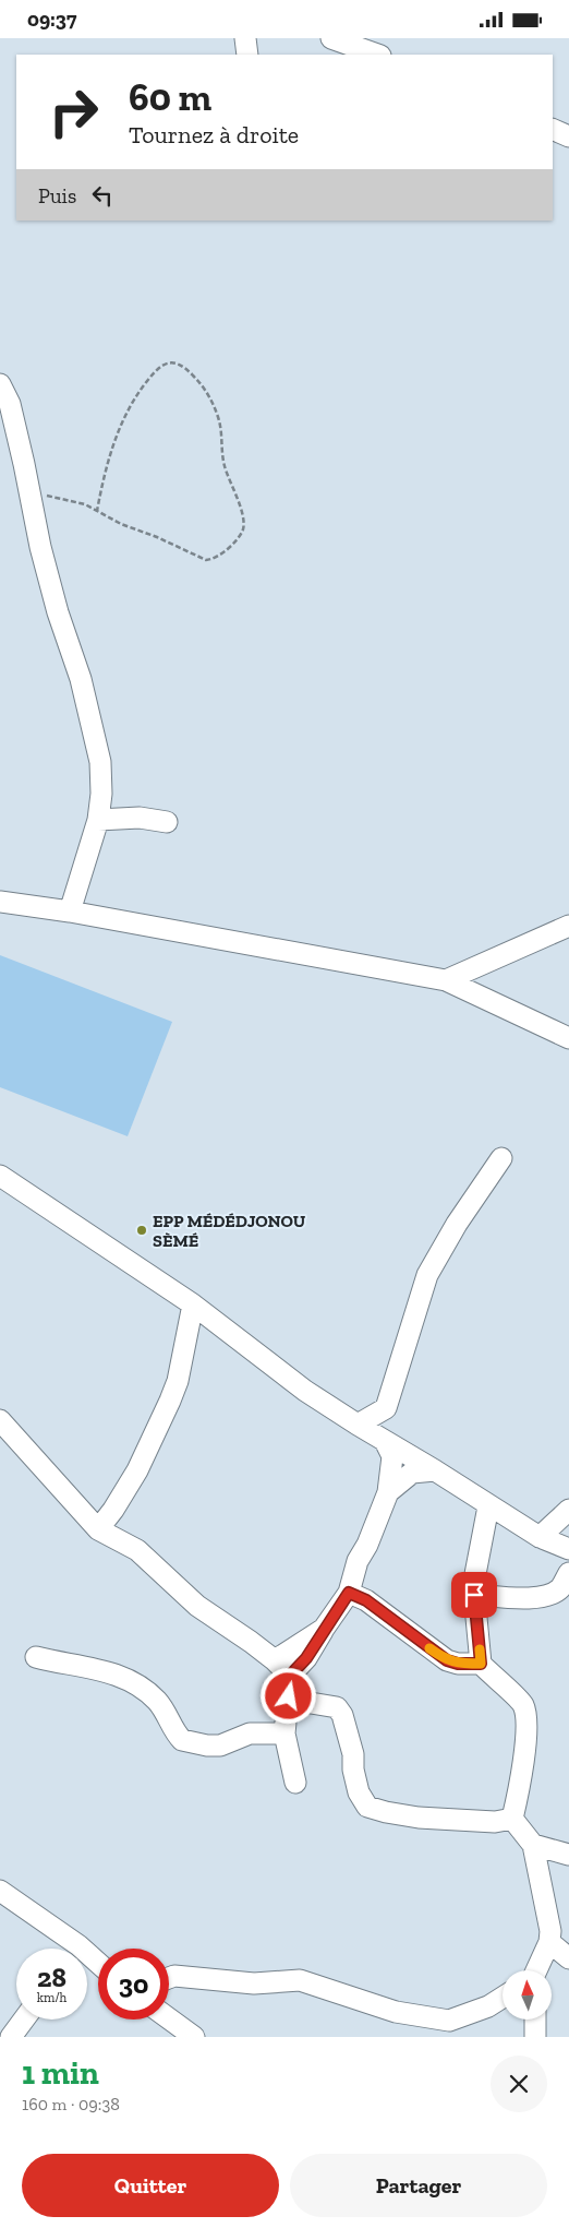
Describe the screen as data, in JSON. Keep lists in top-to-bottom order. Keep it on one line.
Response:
{"places":["EPP MÉDÉDJONOU SÈMÉ"],"north":"top","page":{"status":"09:37","turn":["60 m","Tournez à droite"],"then":"Puis","speed":"28 km/h","limit":"30","heading":["1 min","160 m · 09:38"],"buttons":["Quitter","Partager"]}}
